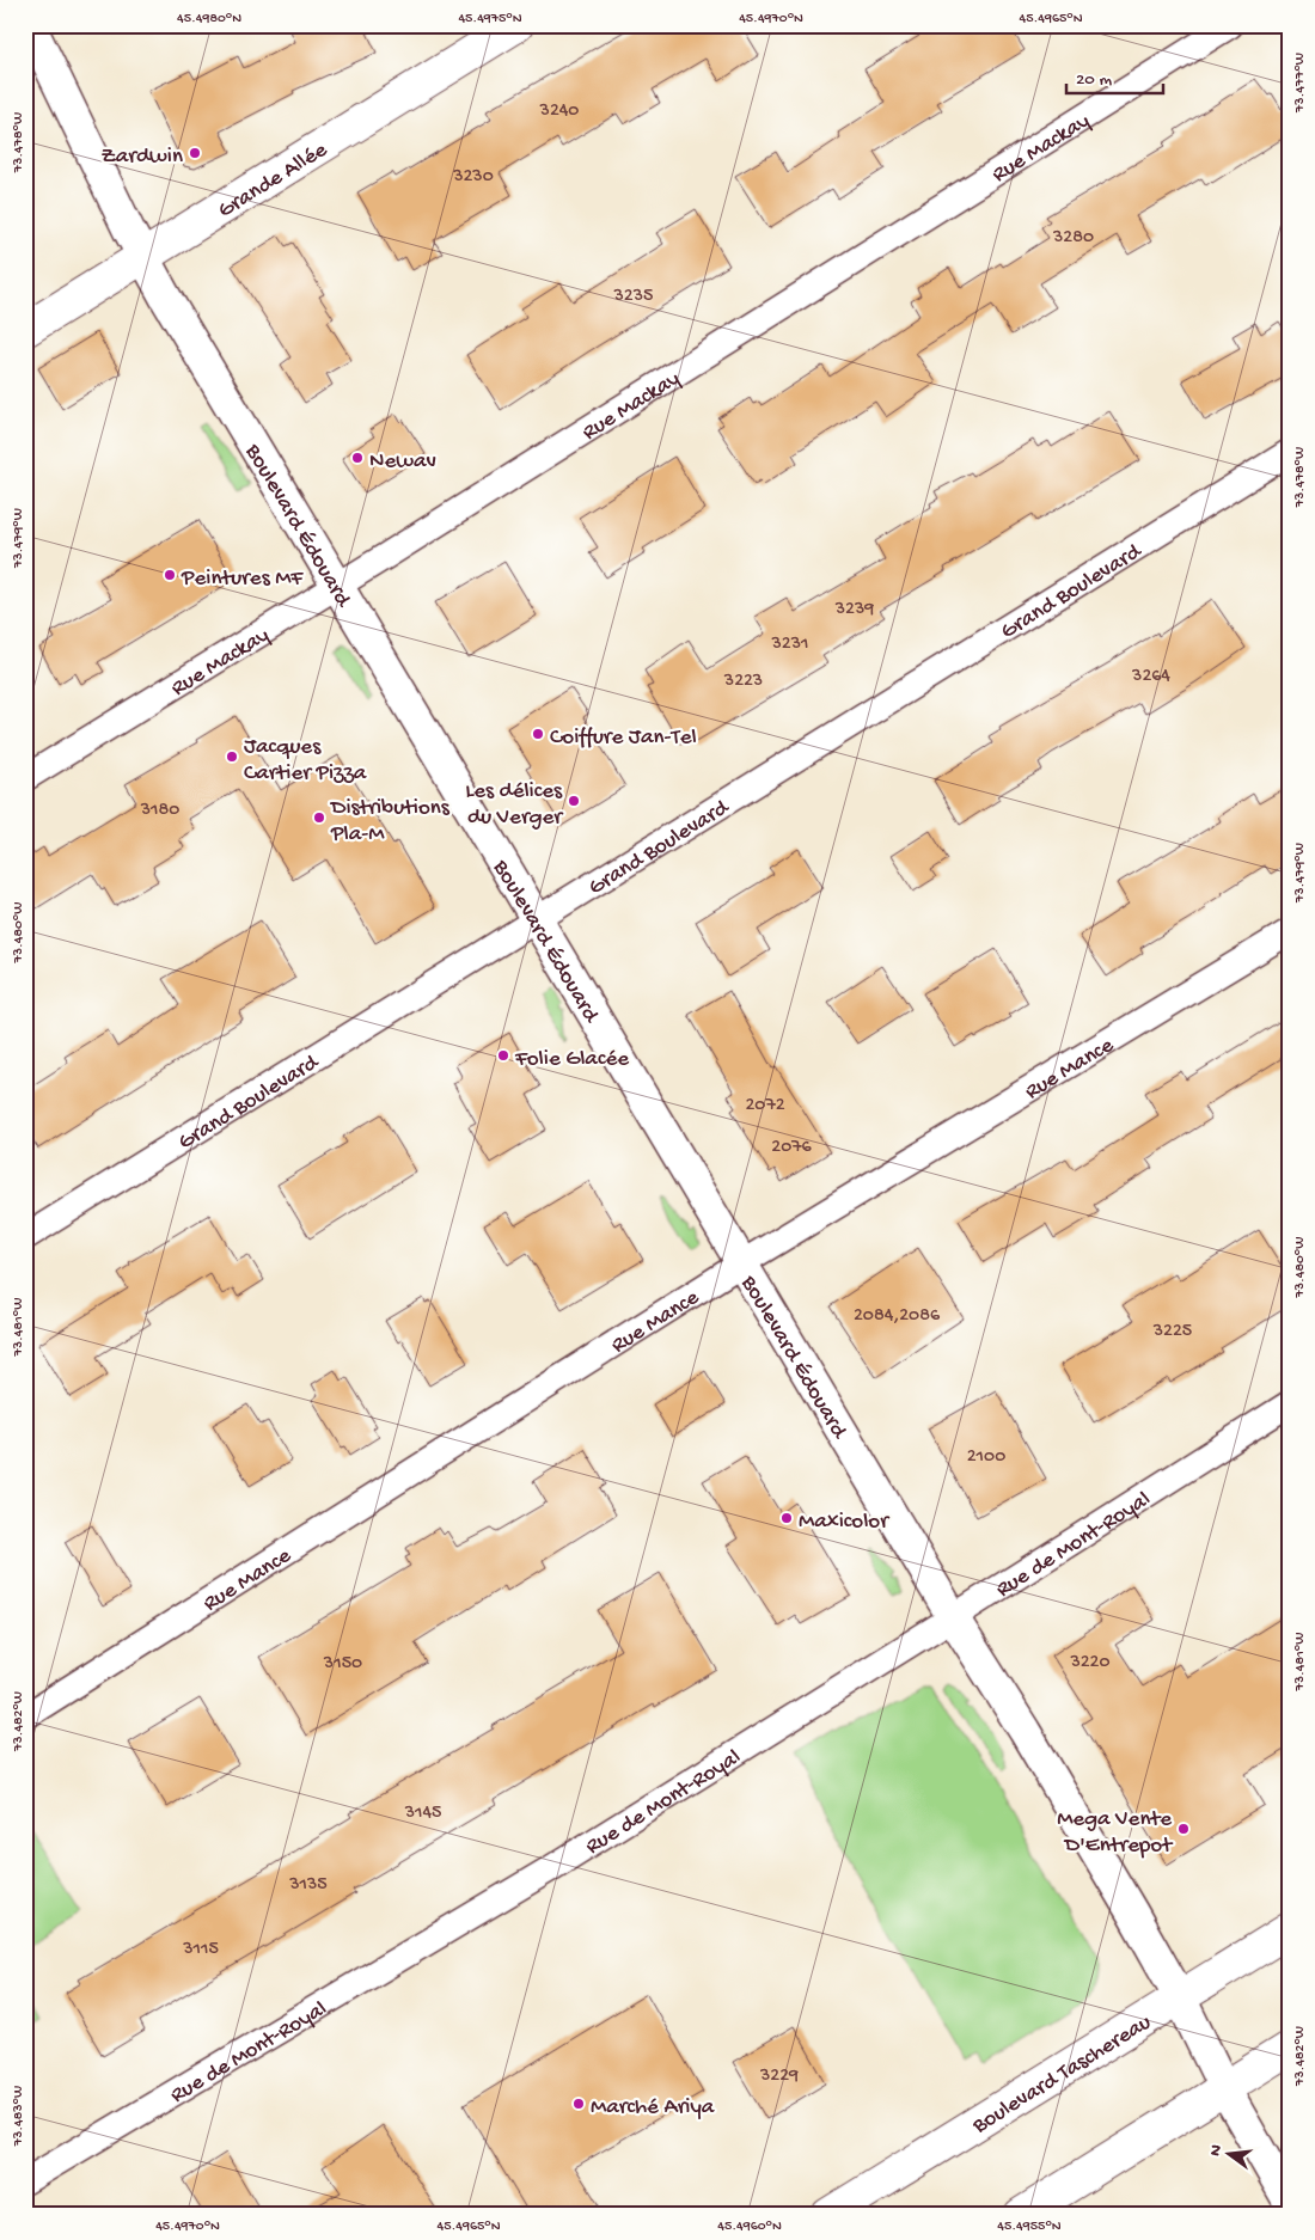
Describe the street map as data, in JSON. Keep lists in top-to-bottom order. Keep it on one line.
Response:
{"streets":{"main road":["Grande Allée","Boulevard Taschereau"],"street":["Rue Mackay","Boulevard Édouard","Grand Boulevard","Rue Mance","Rue de Mont-Royal"]},"crossings":[["Rue Mackay","Boulevard Édouard"],["Grande Allée","Boulevard Édouard"],["Boulevard Édouard","Grand Boulevard"],["Boulevard Édouard","Rue Mance"],["Boulevard Édouard","Rue de Mont-Royal"],["Boulevard Édouard","Boulevard Taschereau"]],"places":["Zardwin","Newav","Peintures MF","Coiffure Jan-Tel","Jacques Cartier Pizza","Les délices du Verger","Distributions Pla-M","Folie Glacée","Maxicolor","Mega Vente D'Entrepot","Marché Ariya"],"house_numbers":["3240","3230","3280","3235","3239","3231","3264","3223","3180","2072","2076","2084,2086","3225","2100","3220","3150","3145","3135","3115","3229"],"scale_bar":"20 m","north":"left","coordinates":["45.4980°N","45.4975°N","45.4970°N","45.4965°N","73.477°W","73.478°W","73.479°W","73.480°W","73.481°W","73.482°W","73.483°W","45.4960°N","45.4955°N"]}
